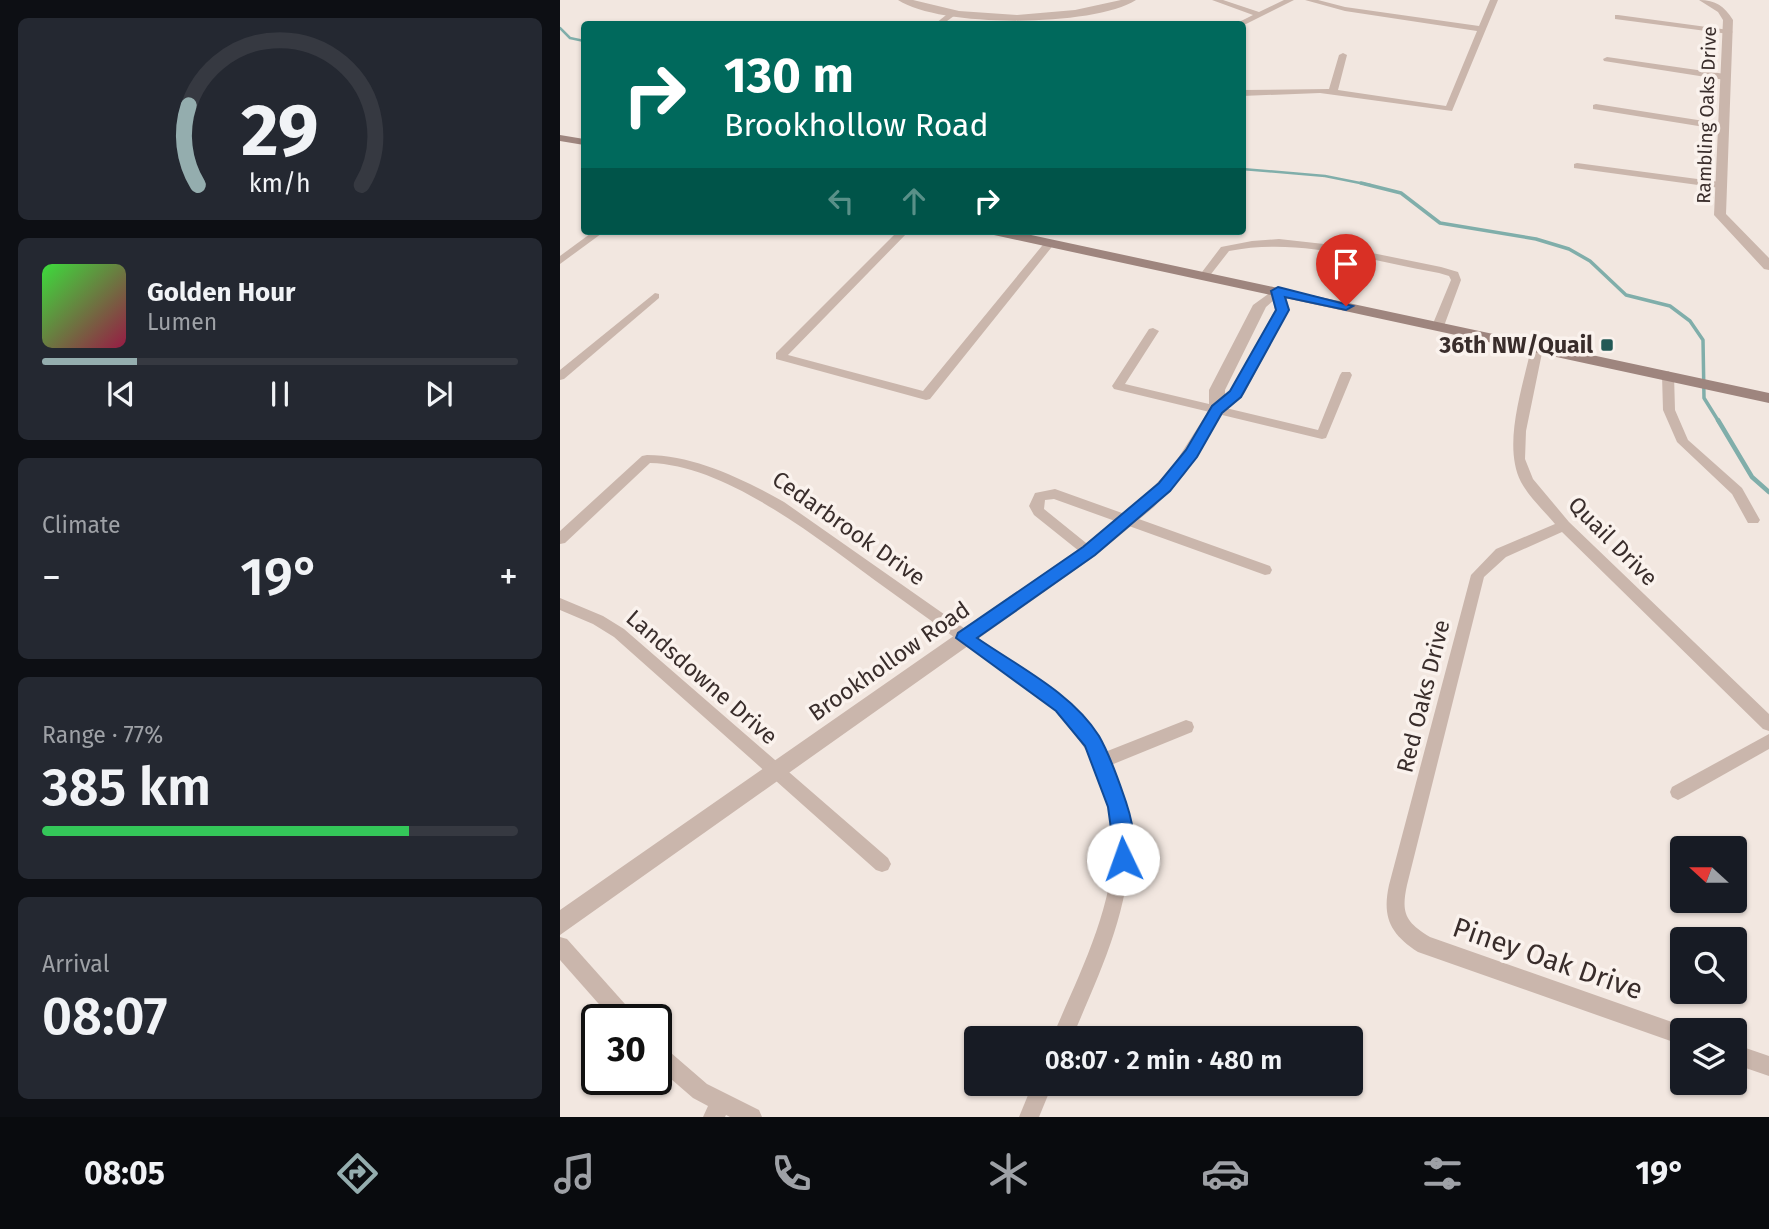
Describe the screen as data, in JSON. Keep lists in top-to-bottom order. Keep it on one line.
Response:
{"streets":{"street":["Rambling Oaks Drive","Cedarbrook Drive","Quail Drive","Brookhollow Road","Landsdowne Drive","Red Oaks Drive","Piney Oak Drive"]},"crossings":[["Cedarbrook Drive","Brookhollow Road"],["Quail Drive","Red Oaks Drive"],["Brookhollow Road","Landsdowne Drive"],["Red Oaks Drive","Piney Oak Drive"]],"places":{"transit":["36th NW/Quail"]},"north":"left","page":{"turn":["130 m","Brookhollow Road"],"song":["Golden Hour","Lumen"],"tile":["Climate",["Range · 77%","385 km"],["Arrival","08:07"]],"heat":["−","19°","+"],"limit":"30","trip":"08:07 · 2 min · 480 m","tabs":["08:05","19°"],"gauge":["29","km/h"]}}
